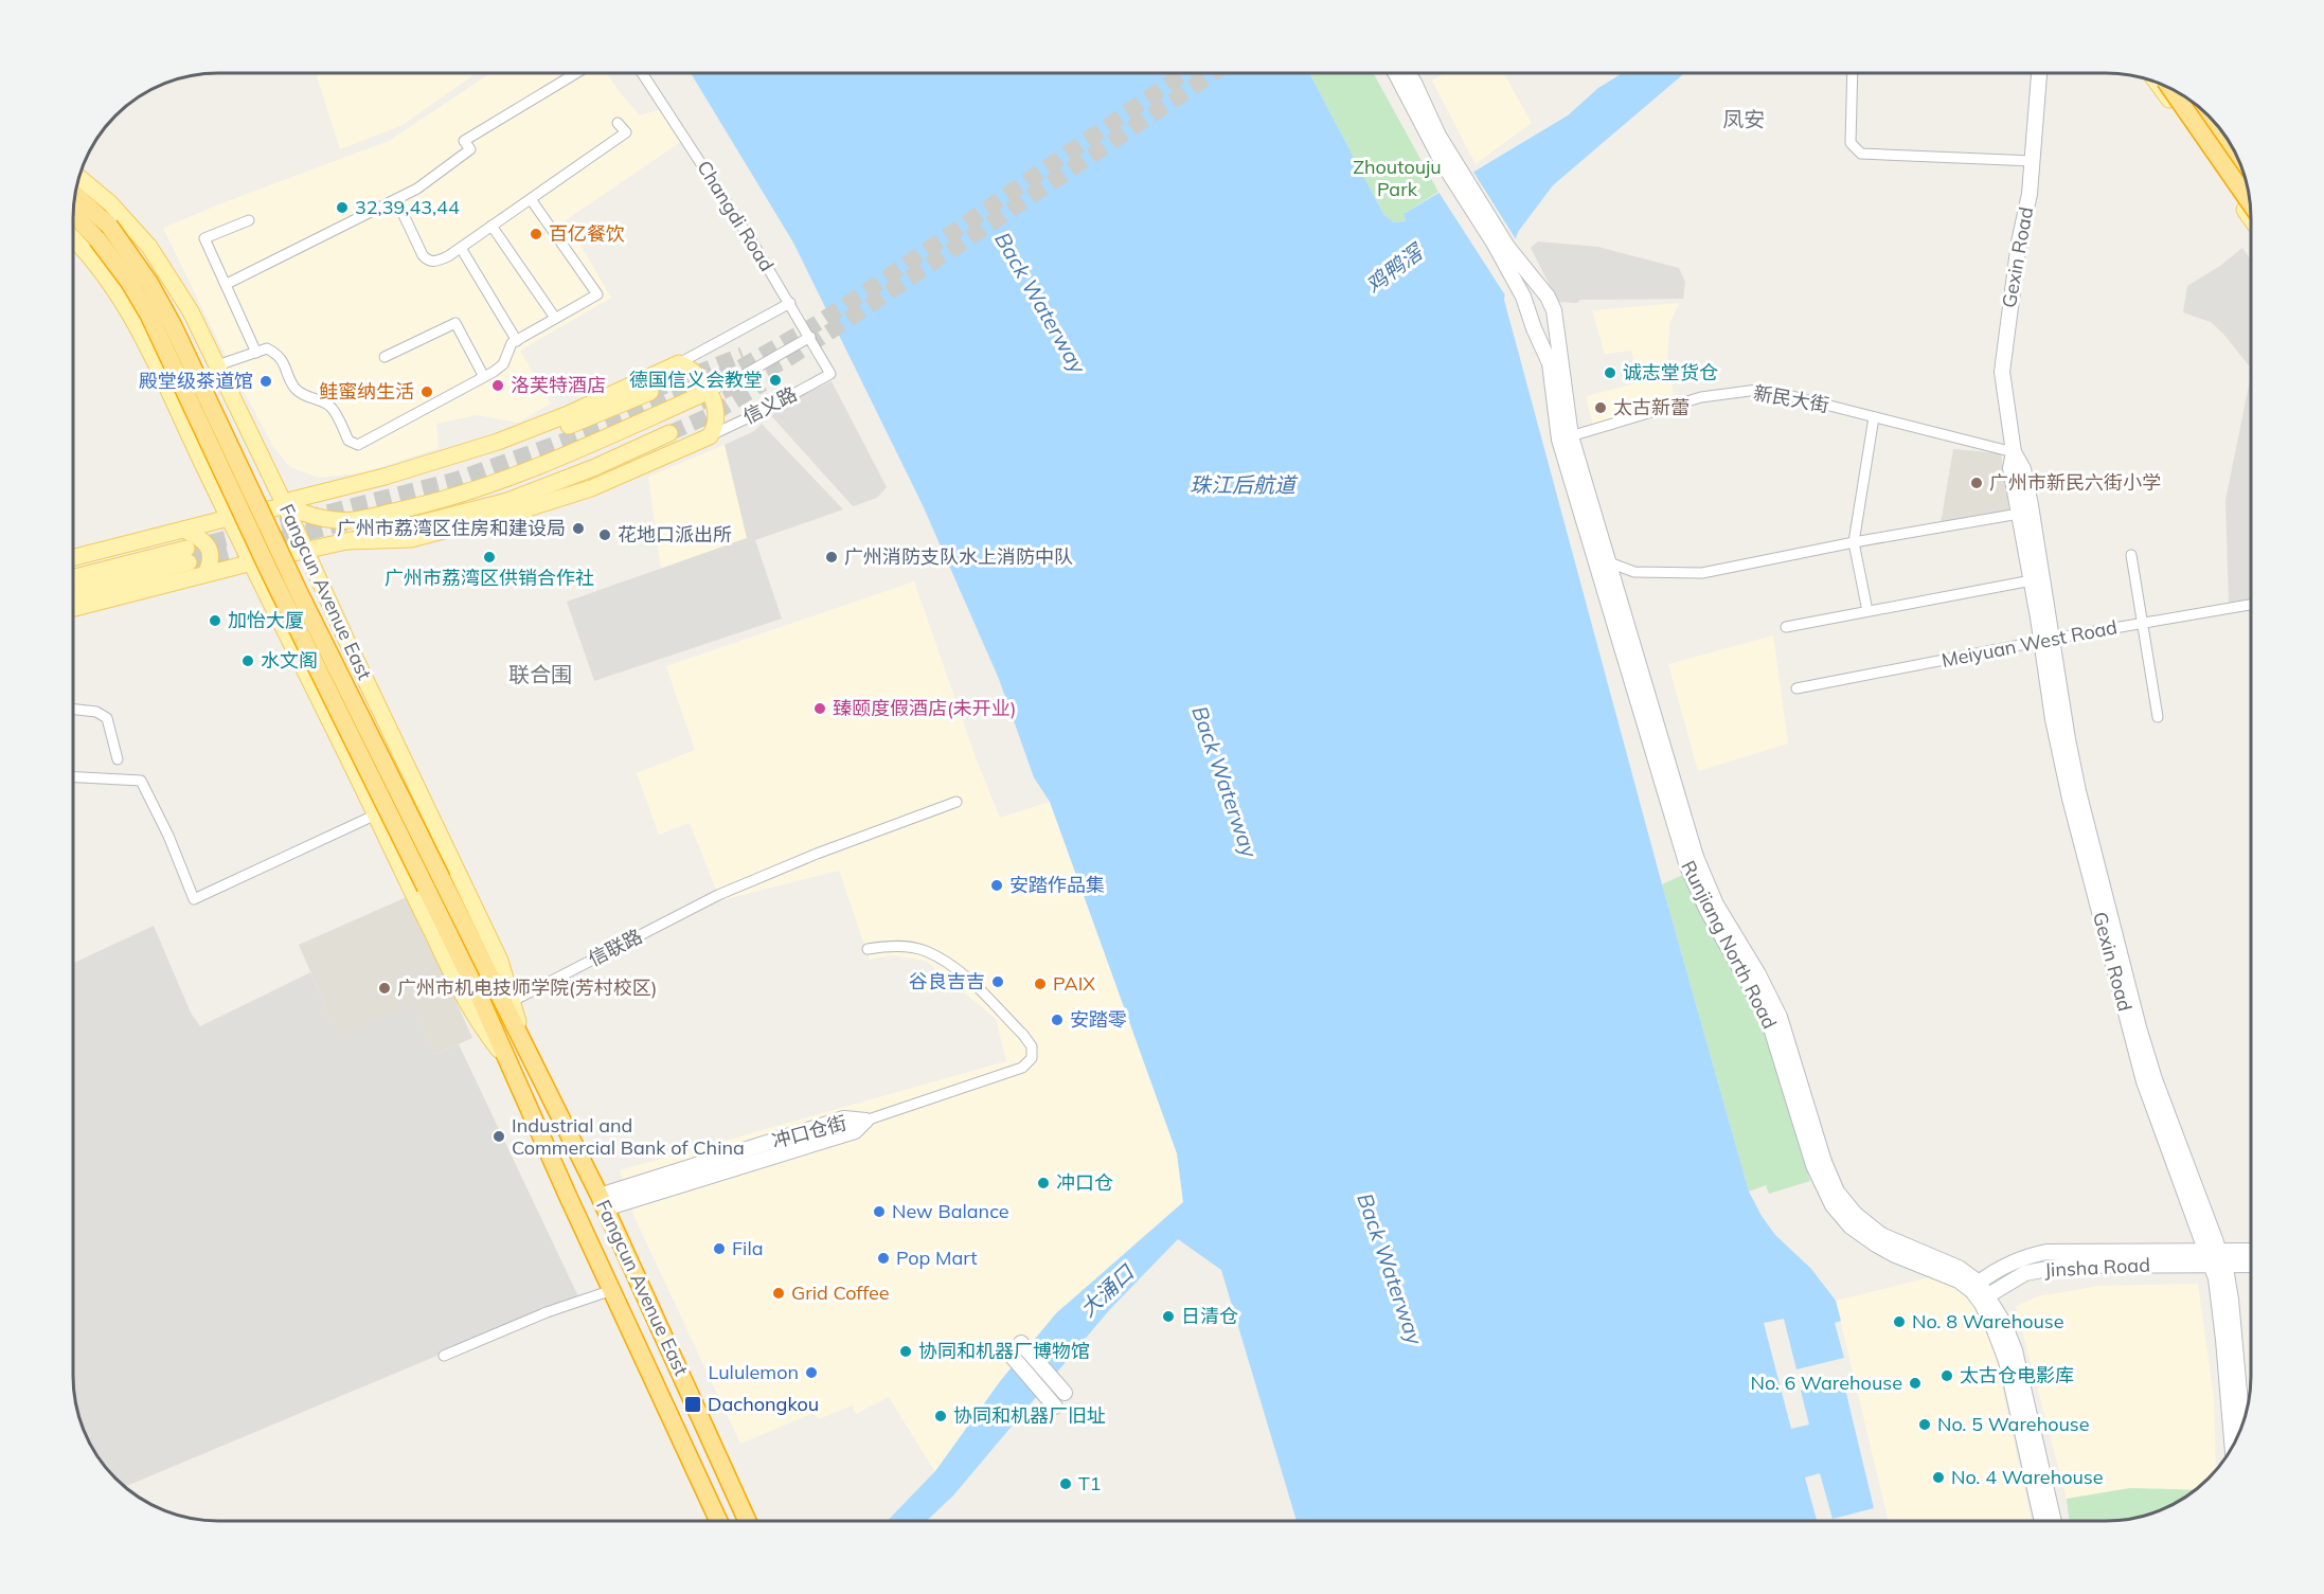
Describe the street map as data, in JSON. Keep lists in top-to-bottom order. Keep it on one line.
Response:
{"streets":{"highway":["Fangcun Avenue East"],"main road":["Gexin Road","Runjiang North Road","冲口仓街","Jinsha Road"],"street":["Changdi Road","新民大街","信义路","Meiyuan West Road","信联路"]},"crossings":[["Changdi Road","信义路"],["Gexin Road","新民大街"],["Gexin Road","Meiyuan West Road"],["Gexin Road","Jinsha Road"],["新民大街","Runjiang North Road"],["Fangcun Avenue East","信联路"],["Fangcun Avenue East","冲口仓街"],["Runjiang North Road","Jinsha Road"]],"districts":["凤安","联合围"],"water":["鸡鸭滘","Back Waterway","珠江后航道","大涌口"],"parks":["Zhoutouju Park"],"places":{"other":["32,39,43,44","百亿餐饮","诚志堂货仓","德国信义会教堂","殿堂级茶道馆","洛芙特酒店","鲑蜜纳生活","太古新蕾","广州市新民六街小学","广州市荔湾区住房和建设局","花地口派出所","广州市荔湾区供销合作社","广州消防支队水上消防中队","加怡大厦","水文阁","臻颐度假酒店(未开业)","安踏作品集","谷良吉吉","PAIX","广州市机电技师学院(芳村校区)","安踏零","Industrial and Commercial Bank of China","冲口仓","New Balance","Fila","Pop Mart","Grid Coffee","日清仓","No. 8 Warehouse","协同和机器厂博物馆","Lululemon","太古仓电影库","No. 6 Warehouse","协同和机器厂旧址","No. 5 Warehouse","No. 4 Warehouse","T1"],"transit":["Dachongkou"]}}
